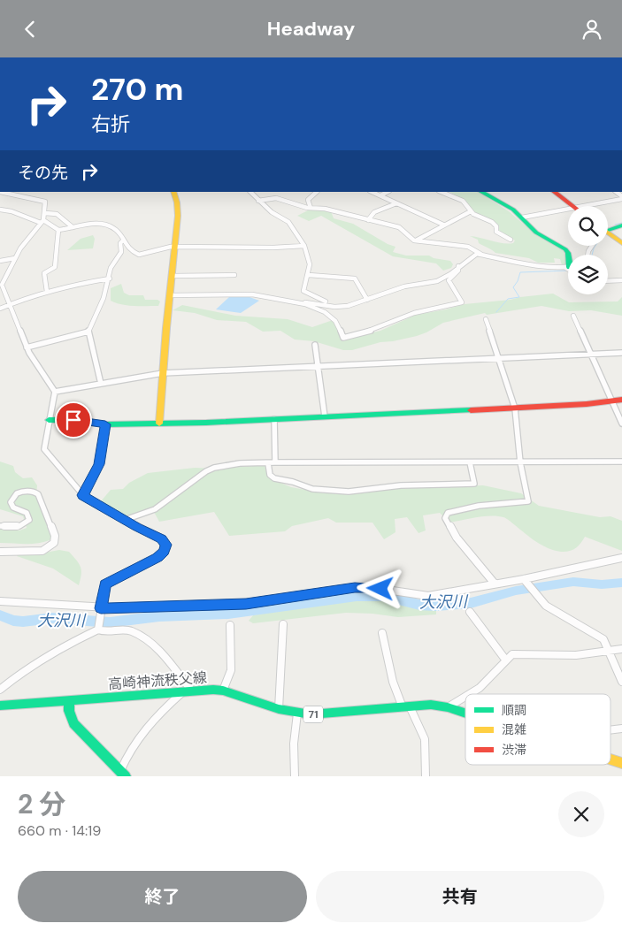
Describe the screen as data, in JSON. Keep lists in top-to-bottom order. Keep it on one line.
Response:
{"streets":{"main road":["高崎神流秩父線","71"]},"water":["大沢川"],"legend":["順調","混雑","渋滞"],"page":{"header":"Headway","turn":["270 m","右折"],"then":"その先","heading":["2 分","660 m · 14:19"],"buttons":["終了","共有"]}}
